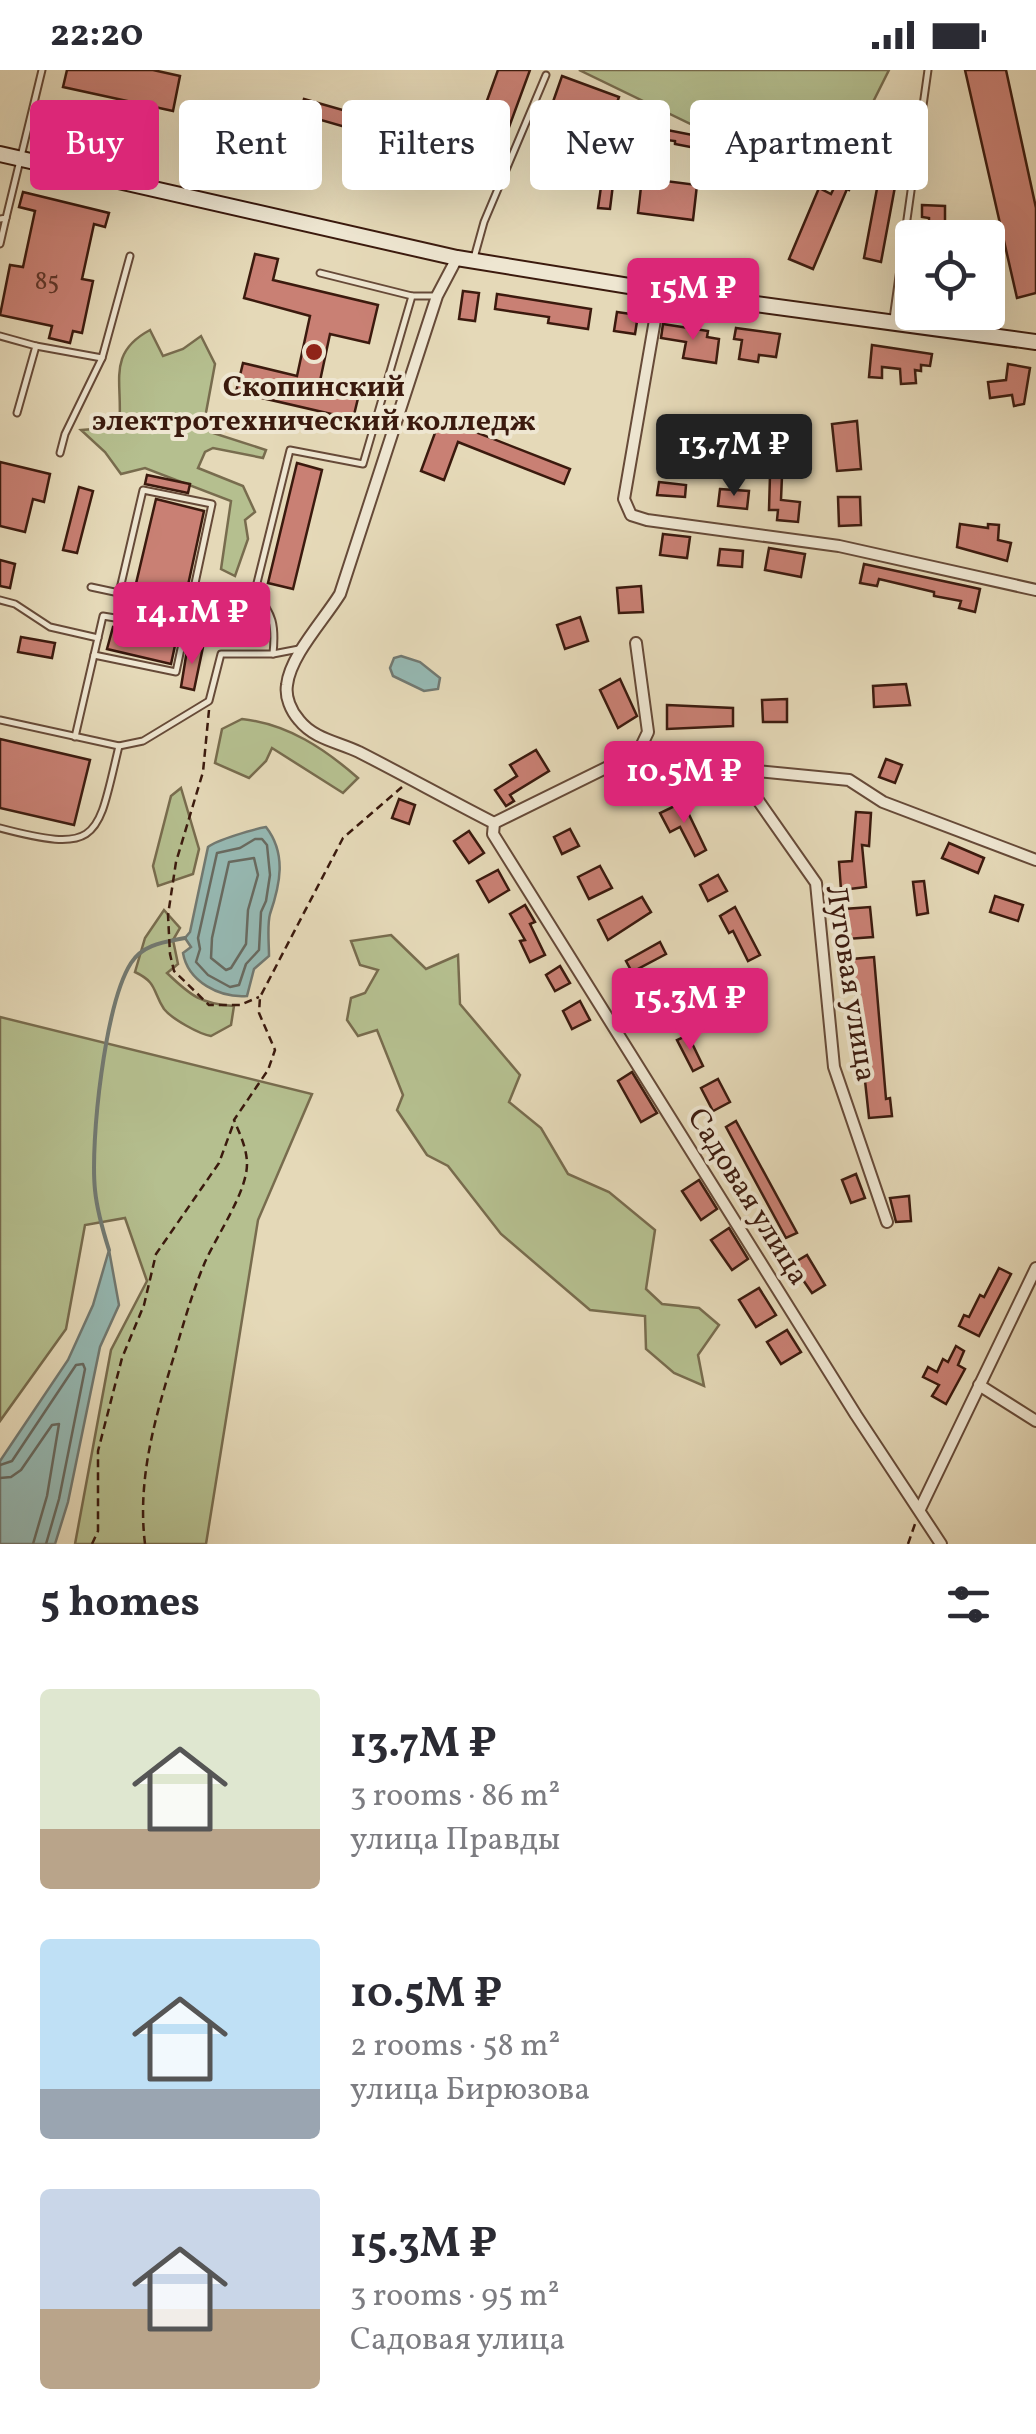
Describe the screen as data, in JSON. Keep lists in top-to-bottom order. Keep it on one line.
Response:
{"streets":{"street":["Луговая улица","Садовая улица"]},"places":["Скопинский электротехнический колледж"],"house_numbers":["85"],"page":{"status":"22:20","chip":["Buy","Rent","Filters","New","Apartment"],"price":["15M ₽","13.7M ₽","14.1M ₽","10.5M ₽","15.3M ₽"],"heading":"5 homes","list":[{"name":"13.7M ₽","note":"3 rooms · 86 m² · улица Правды"},{"name":"10.5M ₽","note":"2 rooms · 58 m² · улица Бирюзова"},{"name":"15.3M ₽","note":"3 rooms · 95 m² · Садовая улица"}]}}
